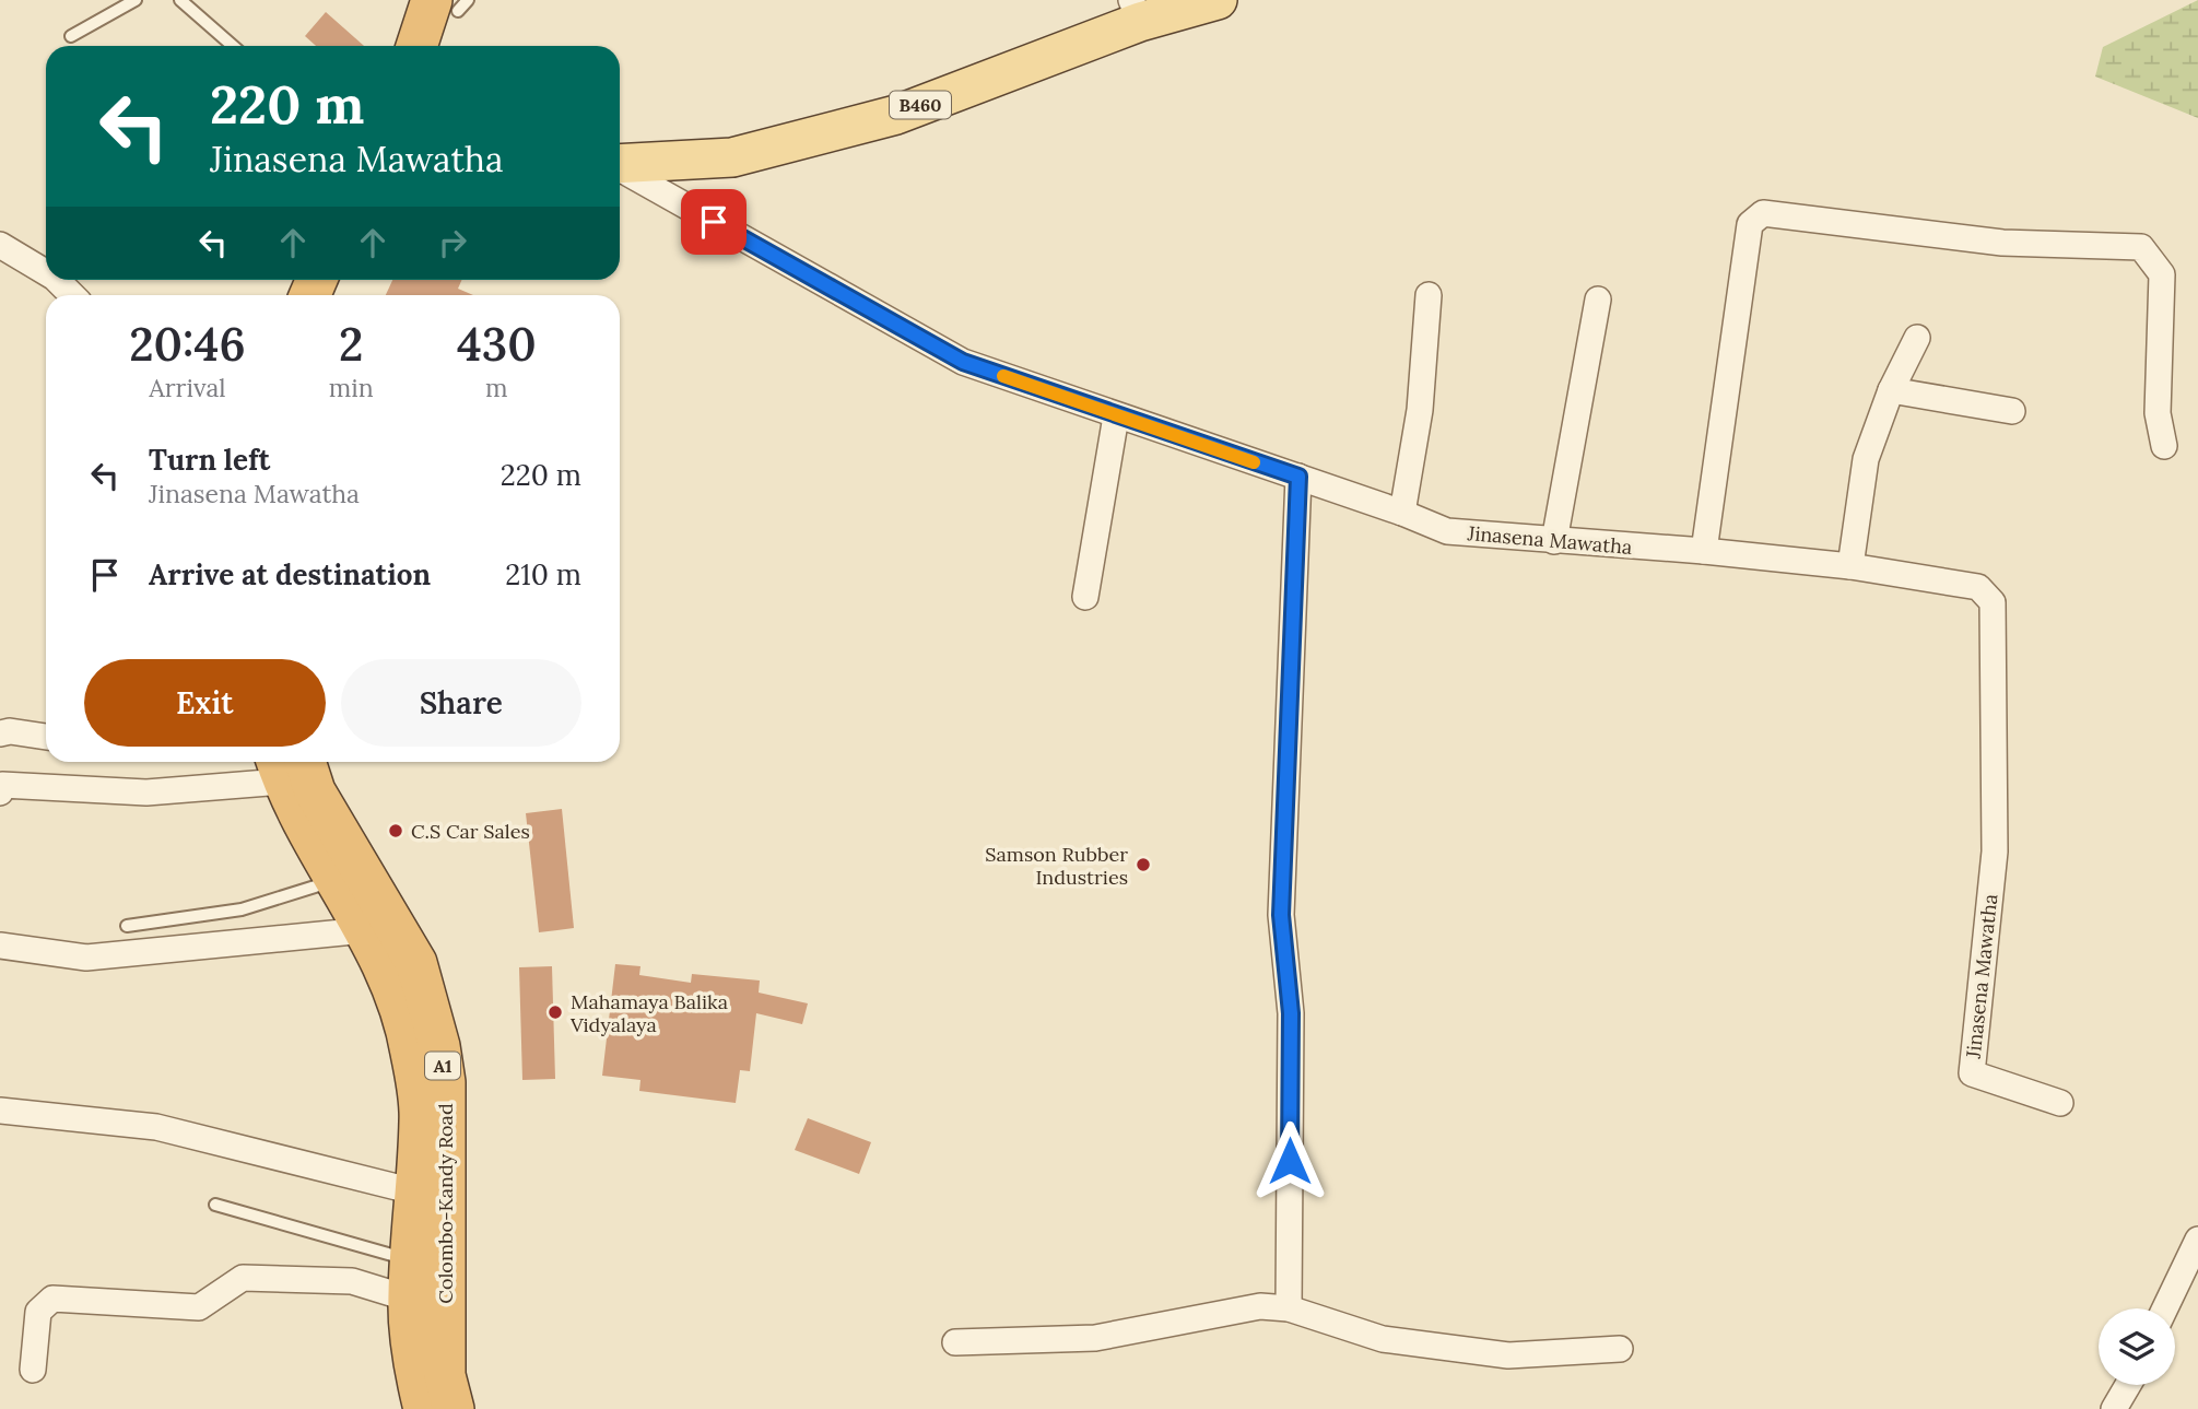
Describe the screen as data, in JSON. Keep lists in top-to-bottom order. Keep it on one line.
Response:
{"streets":{"highway":["A1","Colombo-Kandy Road"],"main road":["B460"],"street":["Jinasena Mawatha"]},"places":["C.S Car Sales","Samson Rubber Industries","Mahamaya Balika Vidyalaya"],"page":{"turn":["220 m","Jinasena Mawatha"],"eta":["20:46","Arrival","2","min","430","m"],"list":[{"name":"Turn left","note":"Jinasena Mawatha","value":"220 m"},{"name":"Arrive at destination","value":"210 m"}],"buttons":["Exit","Share"]}}
